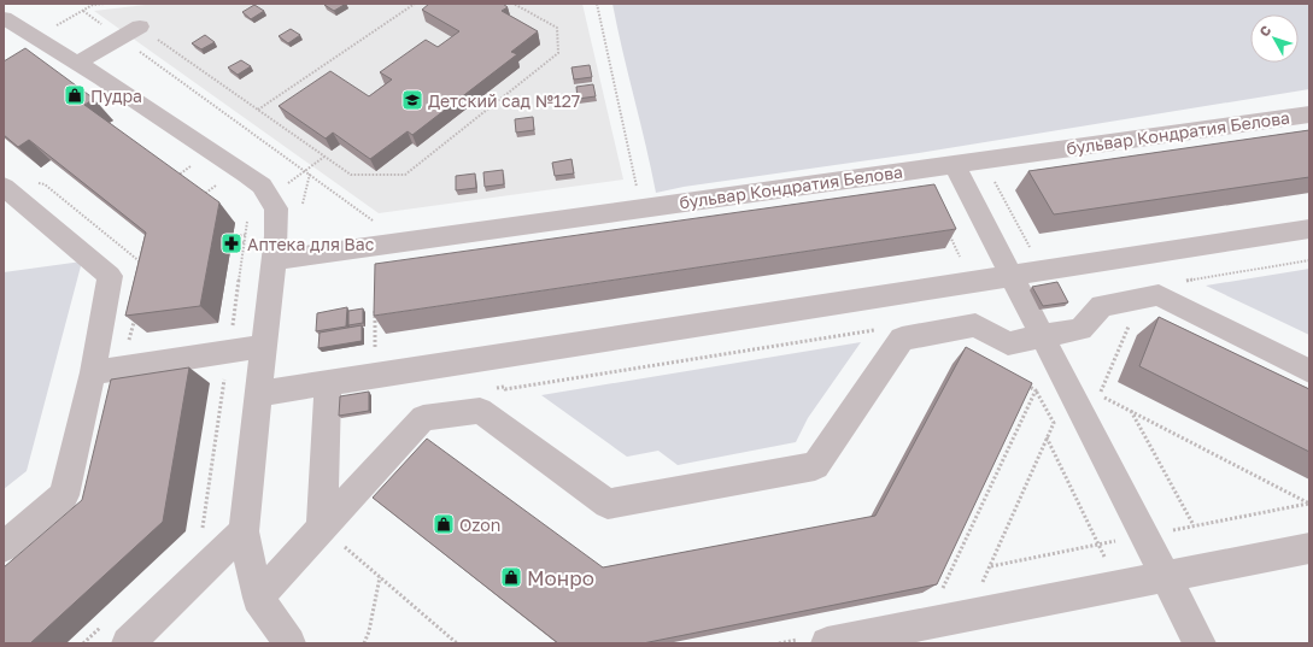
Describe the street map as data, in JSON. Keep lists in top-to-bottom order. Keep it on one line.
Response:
{"streets":{"street":["бульвар Кондратия Белова"]},"places":{"shop":["Пудра","Ozon","Монро"],"school or university":["Детский сад №127"],"pharmacy":["Аптека для Вас"]},"north":"top left"}
